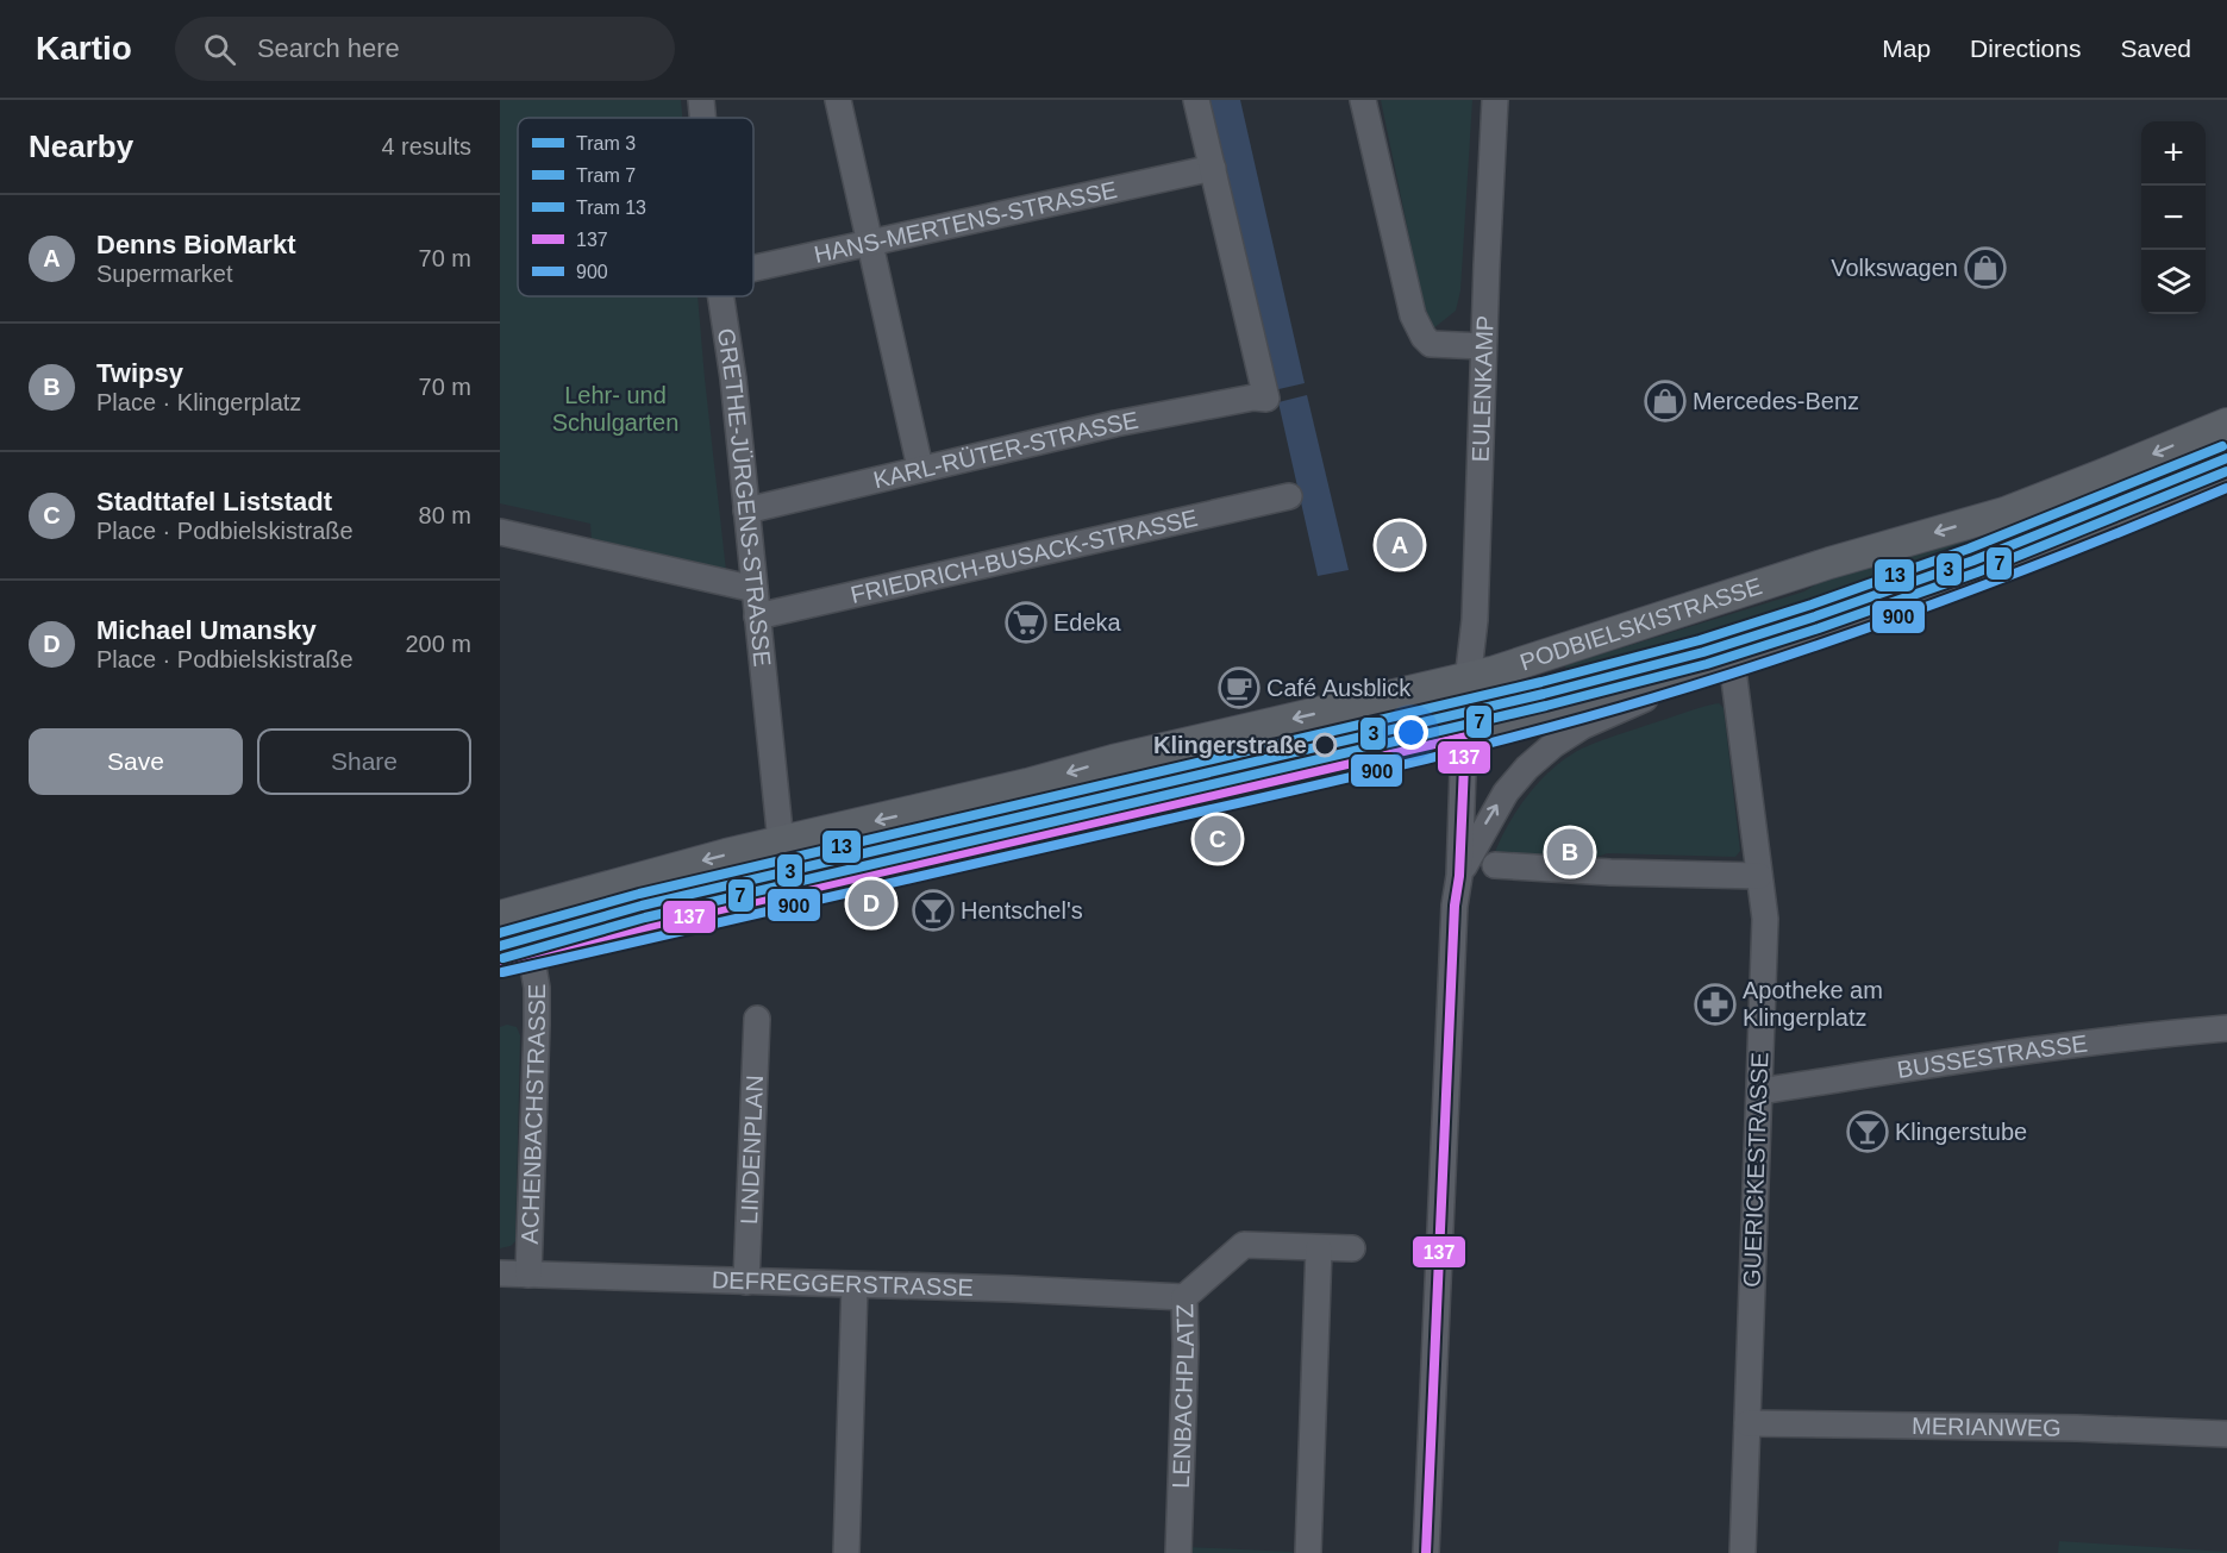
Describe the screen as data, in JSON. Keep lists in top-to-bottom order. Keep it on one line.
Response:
{"streets":{"main road":["PODBIELSKISTRASSE"],"street":["HANS-MERTENS-STRASSE","EULENKAMP","KARL-RÜTER-STRASSE","GRETHE-JÜRGENS-STRASSE","FRIEDRICH-BUSACK-STRASSE","BUSSESTRASSE","ACHENBACHSTRASSE","LINDENPLAN","GUERICKESTRASSE","DEFREGGERSTRASSE","LENBACHPLATZ","MERIANWEG"]},"crossings":[["HANS-MERTENS-STRASSE","KARL-RÜTER-STRASSE"],["EULENKAMP","PODBIELSKISTRASSE"],["KARL-RÜTER-STRASSE","GRETHE-JÜRGENS-STRASSE"],["GRETHE-JÜRGENS-STRASSE","FRIEDRICH-BUSACK-STRASSE"],["GRETHE-JÜRGENS-STRASSE","PODBIELSKISTRASSE"],["BUSSESTRASSE","GUERICKESTRASSE"],["ACHENBACHSTRASSE","DEFREGGERSTRASSE"],["LINDENPLAN","DEFREGGERSTRASSE"],["GUERICKESTRASSE","MERIANWEG"],["DEFREGGERSTRASSE","LENBACHPLATZ"]],"parks":["Lehr- und Schulgarten"],"places":{"shop":["Volkswagen","Mercedes-Benz"],"supermarket":["Edeka"],"cafe":["Café Ausblick"],"other":["Klingerstraße"],"bar":["Hentschel's","Klingerstube"],"pharmacy":["Apotheke am Klingerplatz"]},"lines":["tram line 13","tram line 3","tram line 7","transit line 900","transit line 137"],"legend":["Tram 3","Tram 7","Tram 13","137","900"],"page":{"header":"Kartio","search":"Search here","nav":["Map","Directions","Saved"],"heading":["Nearby","4 results"],"map_buttons":["+","−"],"list":[{"mark":"A","name":"Denns BioMarkt","note":"Supermarket","value":"70 m"},{"mark":"B","name":"Twipsy","note":"Place · Klingerplatz","value":"70 m"},{"mark":"C","name":"Stadttafel Liststadt","note":"Place · Podbielskistraße","value":"80 m"},{"mark":"D","name":"Michael Umansky","note":"Place · Podbielskistraße","value":"200 m"}],"pins":["A","C","B","D"],"buttons":["Save","Share"]}}
